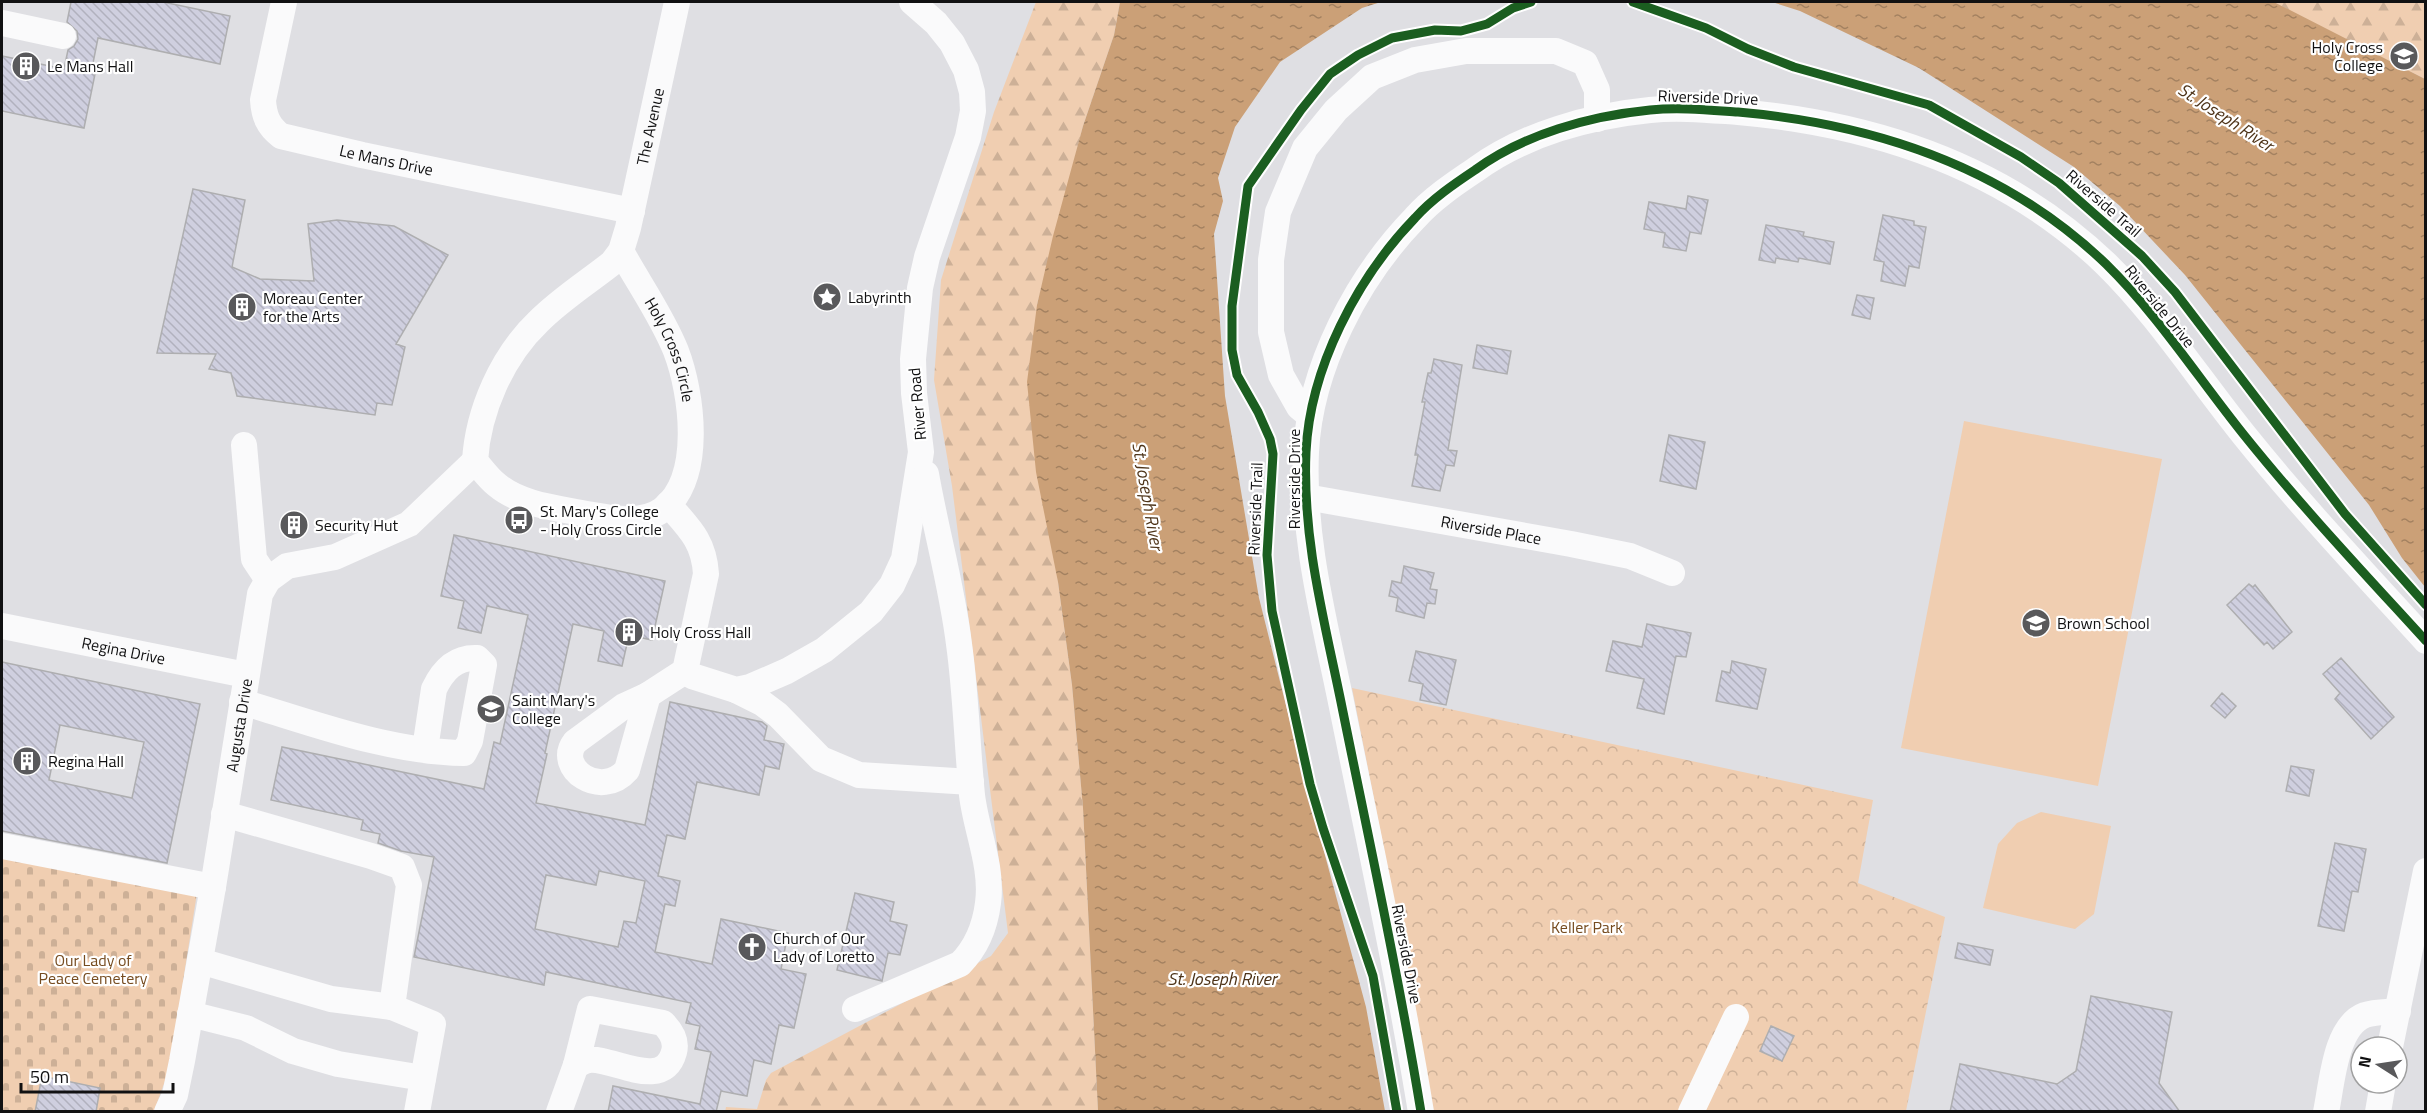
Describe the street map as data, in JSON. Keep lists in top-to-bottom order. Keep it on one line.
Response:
{"streets":{"street":["Riverside Drive","The Avenue","Le Mans Drive","Holy Cross Circle","River Road","Riverside Place","Regina Drive","Augusta Drive"],"cycle path":["Riverside Trail"]},"crossings":[["Riverside Drive","Riverside Place"],["The Avenue","Le Mans Drive"],["The Avenue","Holy Cross Circle"],["Regina Drive","Augusta Drive"]],"water":["St. Joseph River"],"parks":["Keller Park","Our Lady of Peace Cemetery"],"places":{"school or university":["Holy Cross College","Brown School","Saint Mary's College"],"building":["Le Mans Hall","Moreau Center for the Arts","Security Hut","Holy Cross Hall","Regina Hall"],"place":["Labyrinth"],"bus stop":["St. Mary's College - Holy Cross Circle"],"church":["Church of Our Lady of Loretto"]},"scale_bar":"50 m","north":"left"}
